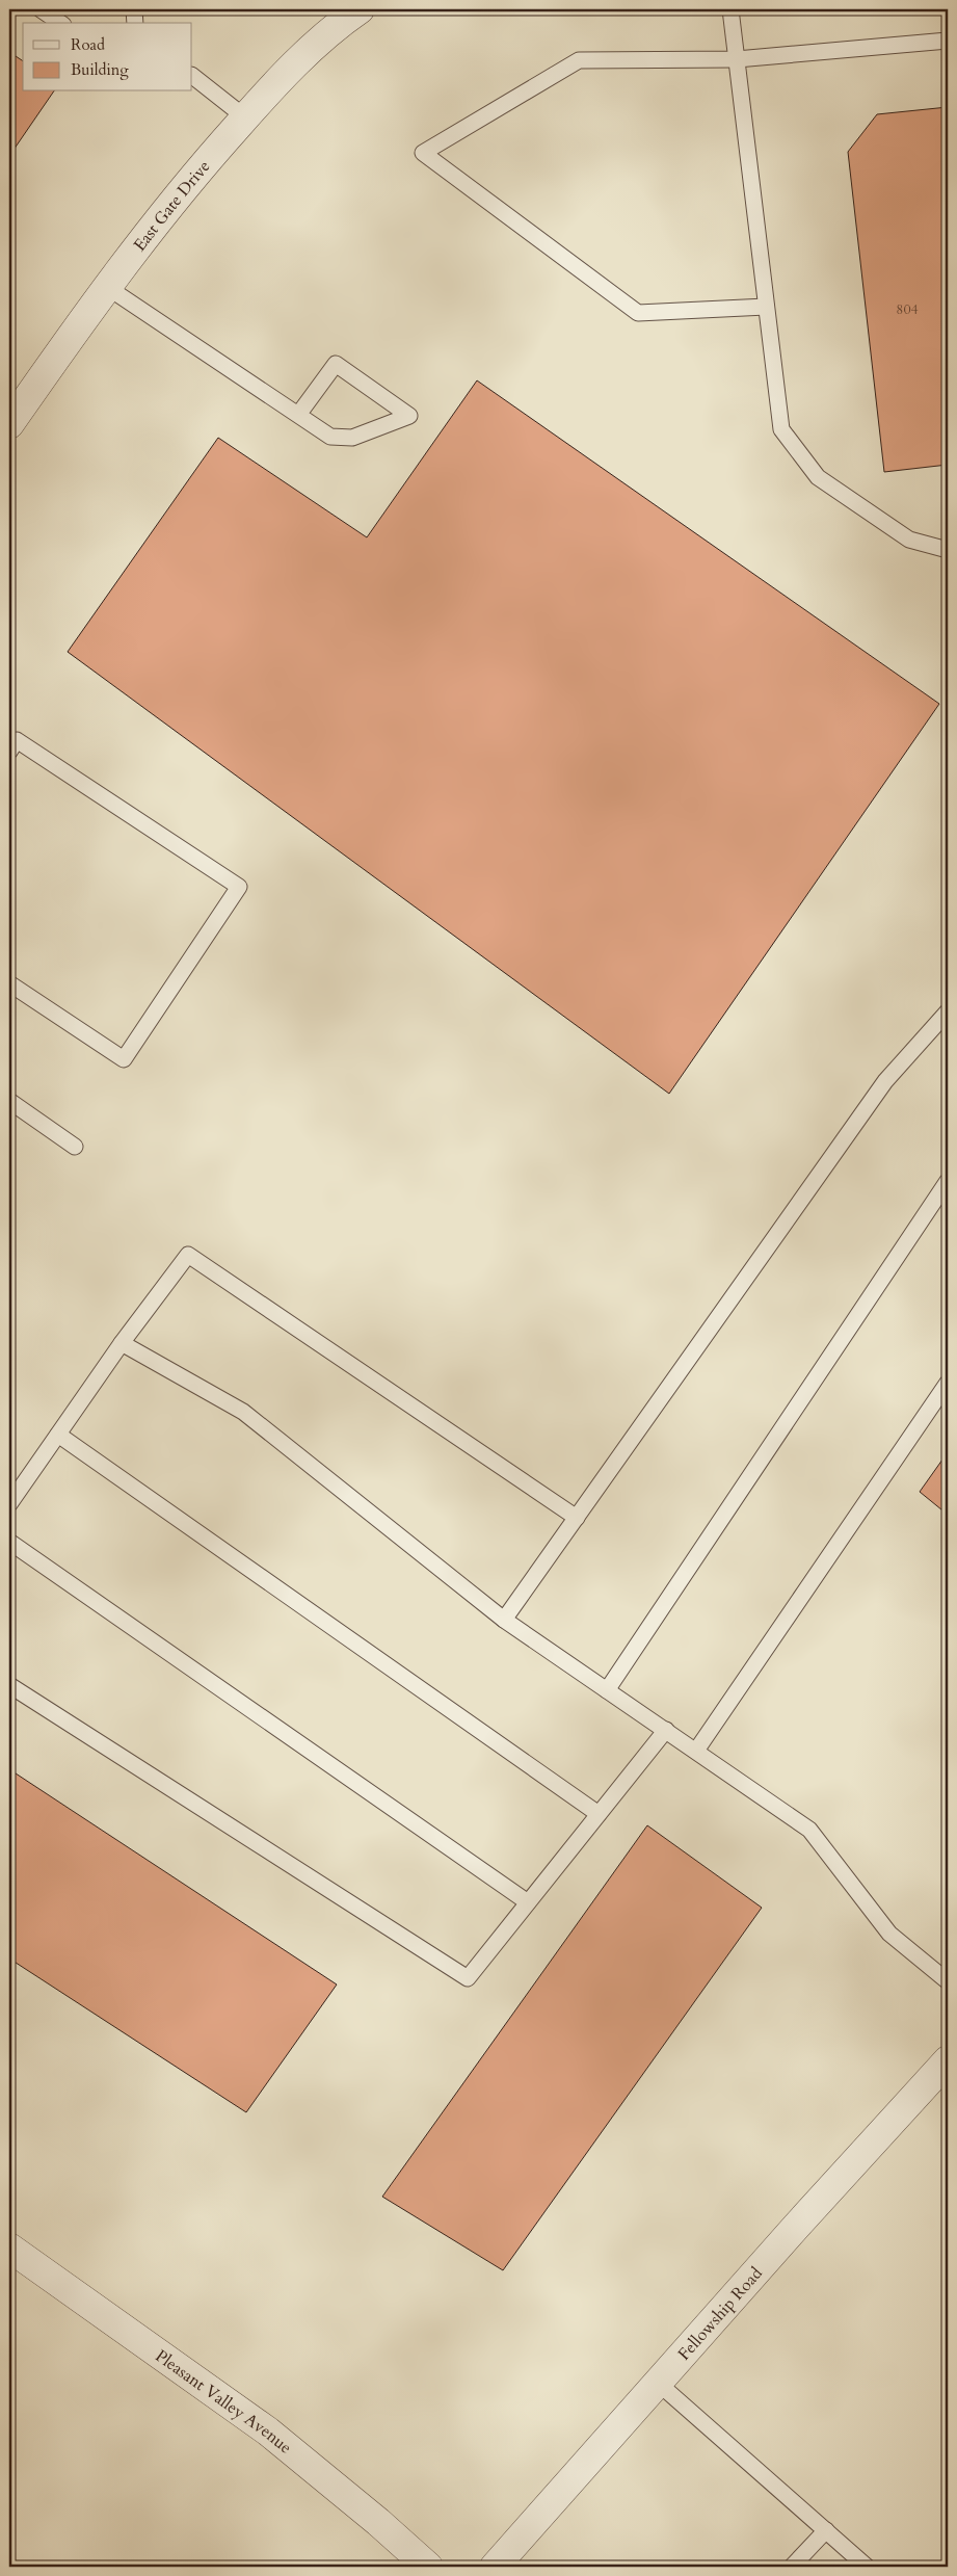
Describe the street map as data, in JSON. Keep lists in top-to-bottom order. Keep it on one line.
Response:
{"streets":{"street":["East Gate Drive","Fellowship Road","Pleasant Valley Avenue"]},"house_numbers":["804"],"legend":["Road","Building"]}
